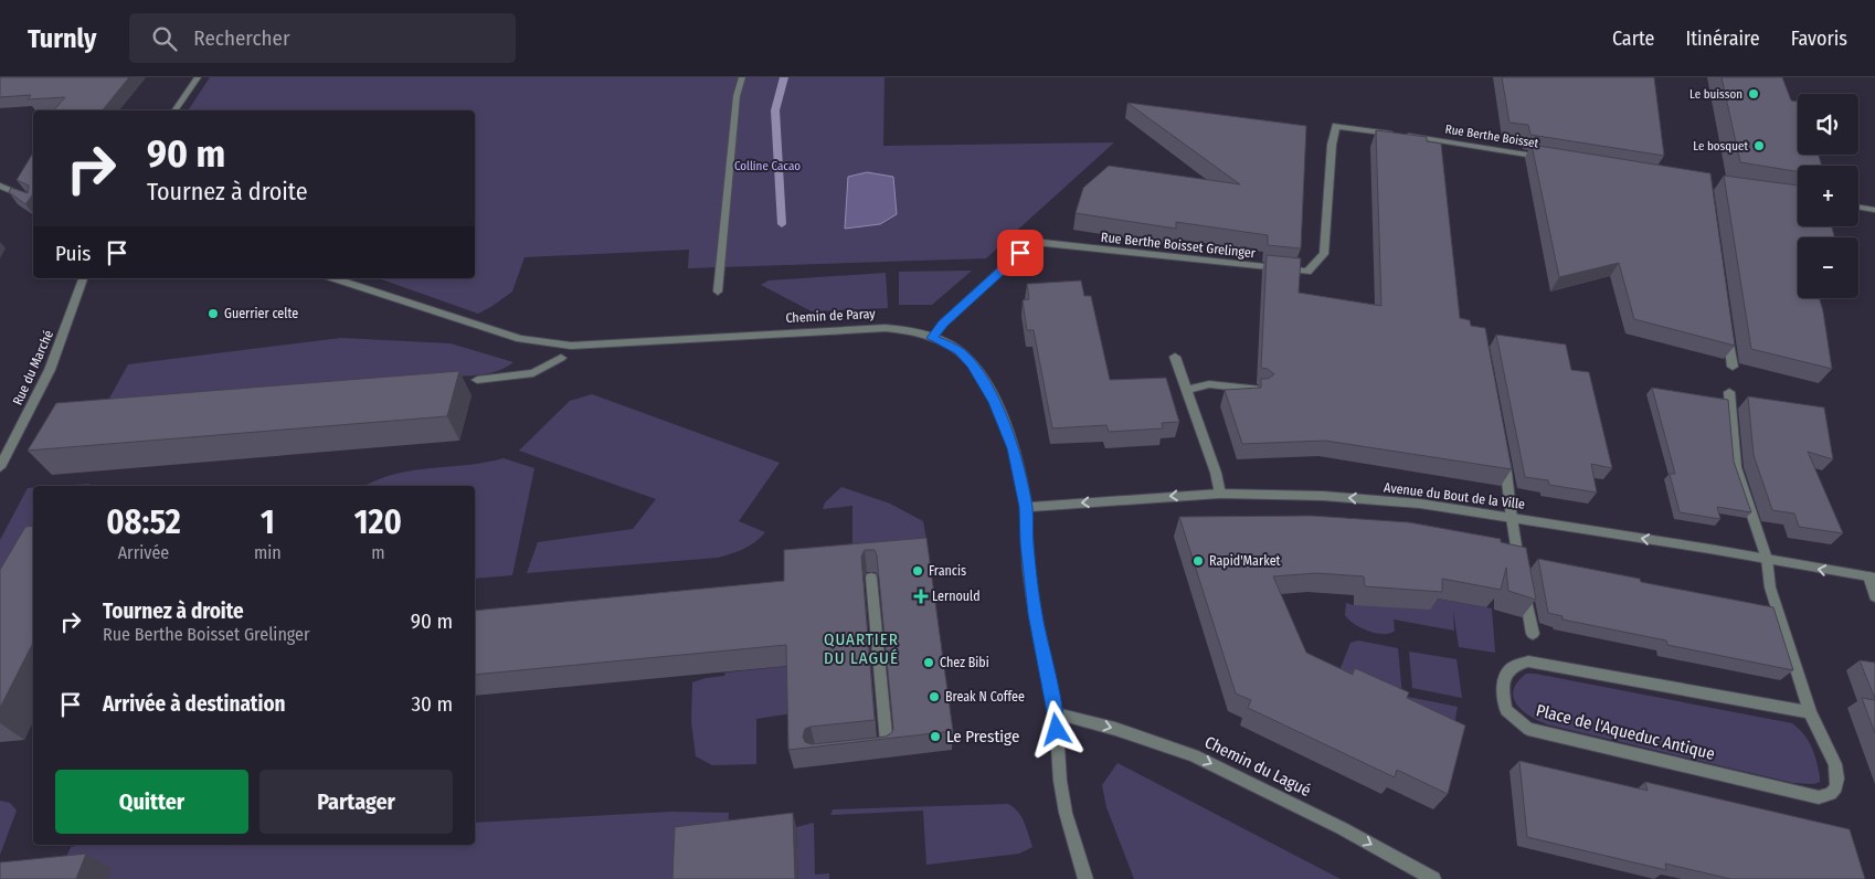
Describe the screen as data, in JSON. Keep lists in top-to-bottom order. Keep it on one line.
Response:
{"streets":{"street":["Rue Berthe Boisset","Rue Berthe Boisset Grelinger","Chemin de Paray","Rue du Marché","Avenue du Bout de la Ville","Place de l'Aqueduc Antique","Chemin du Lagué"]},"crossings":[["Rue Berthe Boisset","Rue Berthe Boisset Grelinger"],["Rue Berthe Boisset Grelinger","Chemin de Paray"],["Chemin de Paray","Avenue du Bout de la Ville"],["Chemin de Paray","Chemin du Lagué"],["Avenue du Bout de la Ville","Place de l'Aqueduc Antique"]],"one_way":["Avenue du Bout de la Ville","Chemin du Lagué"],"districts":["QUARTIER DU LAGUÉ"],"parks":["Colline Cacao"],"places":{"other":["Le buisson","Le bosquet","Guerrier celte","Rapid'Market","Francis","Chez Bibi","Break N Coffee","Le Prestige"],"health":["Lernould"]},"page":{"header":"Turnly","search":"Rechercher","nav":["Carte","Itinéraire","Favoris"],"map_buttons":["+","−"],"turn":["90 m","Tournez à droite"],"then":"Puis","eta":["08:52","Arrivée","1","min","120","m"],"list":[{"name":"Tournez à droite","note":"Rue Berthe Boisset Grelinger","value":"90 m"},{"name":"Arrivée à destination","value":"30 m"}],"buttons":["Quitter","Partager"]}}
